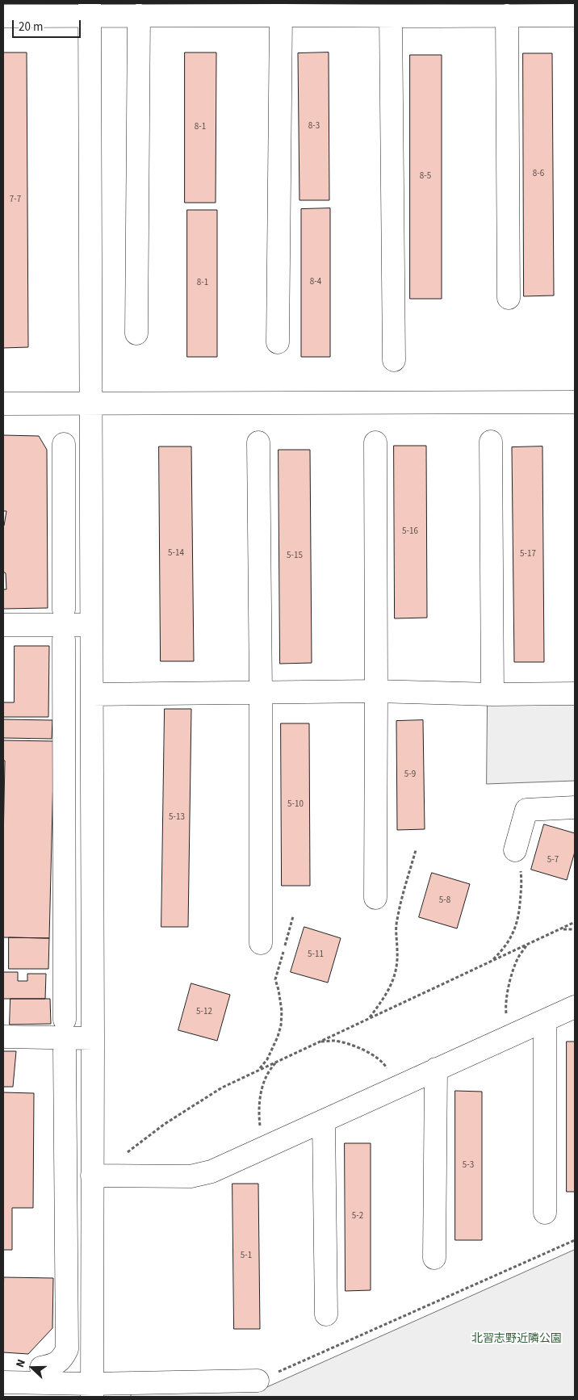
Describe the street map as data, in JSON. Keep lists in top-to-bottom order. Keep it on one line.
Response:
{"parks":["北習志野近隣公園"],"house_numbers":["8-3","8-1","8-6","8-5","7-7","8-4","8-1","5-16","5-14","5-17","5-15","5-9","5-10","5-13","5-7","5-8","5-11","5-12","5-3","5-2","5-1"],"scale_bar":"20 m","north":"left"}
